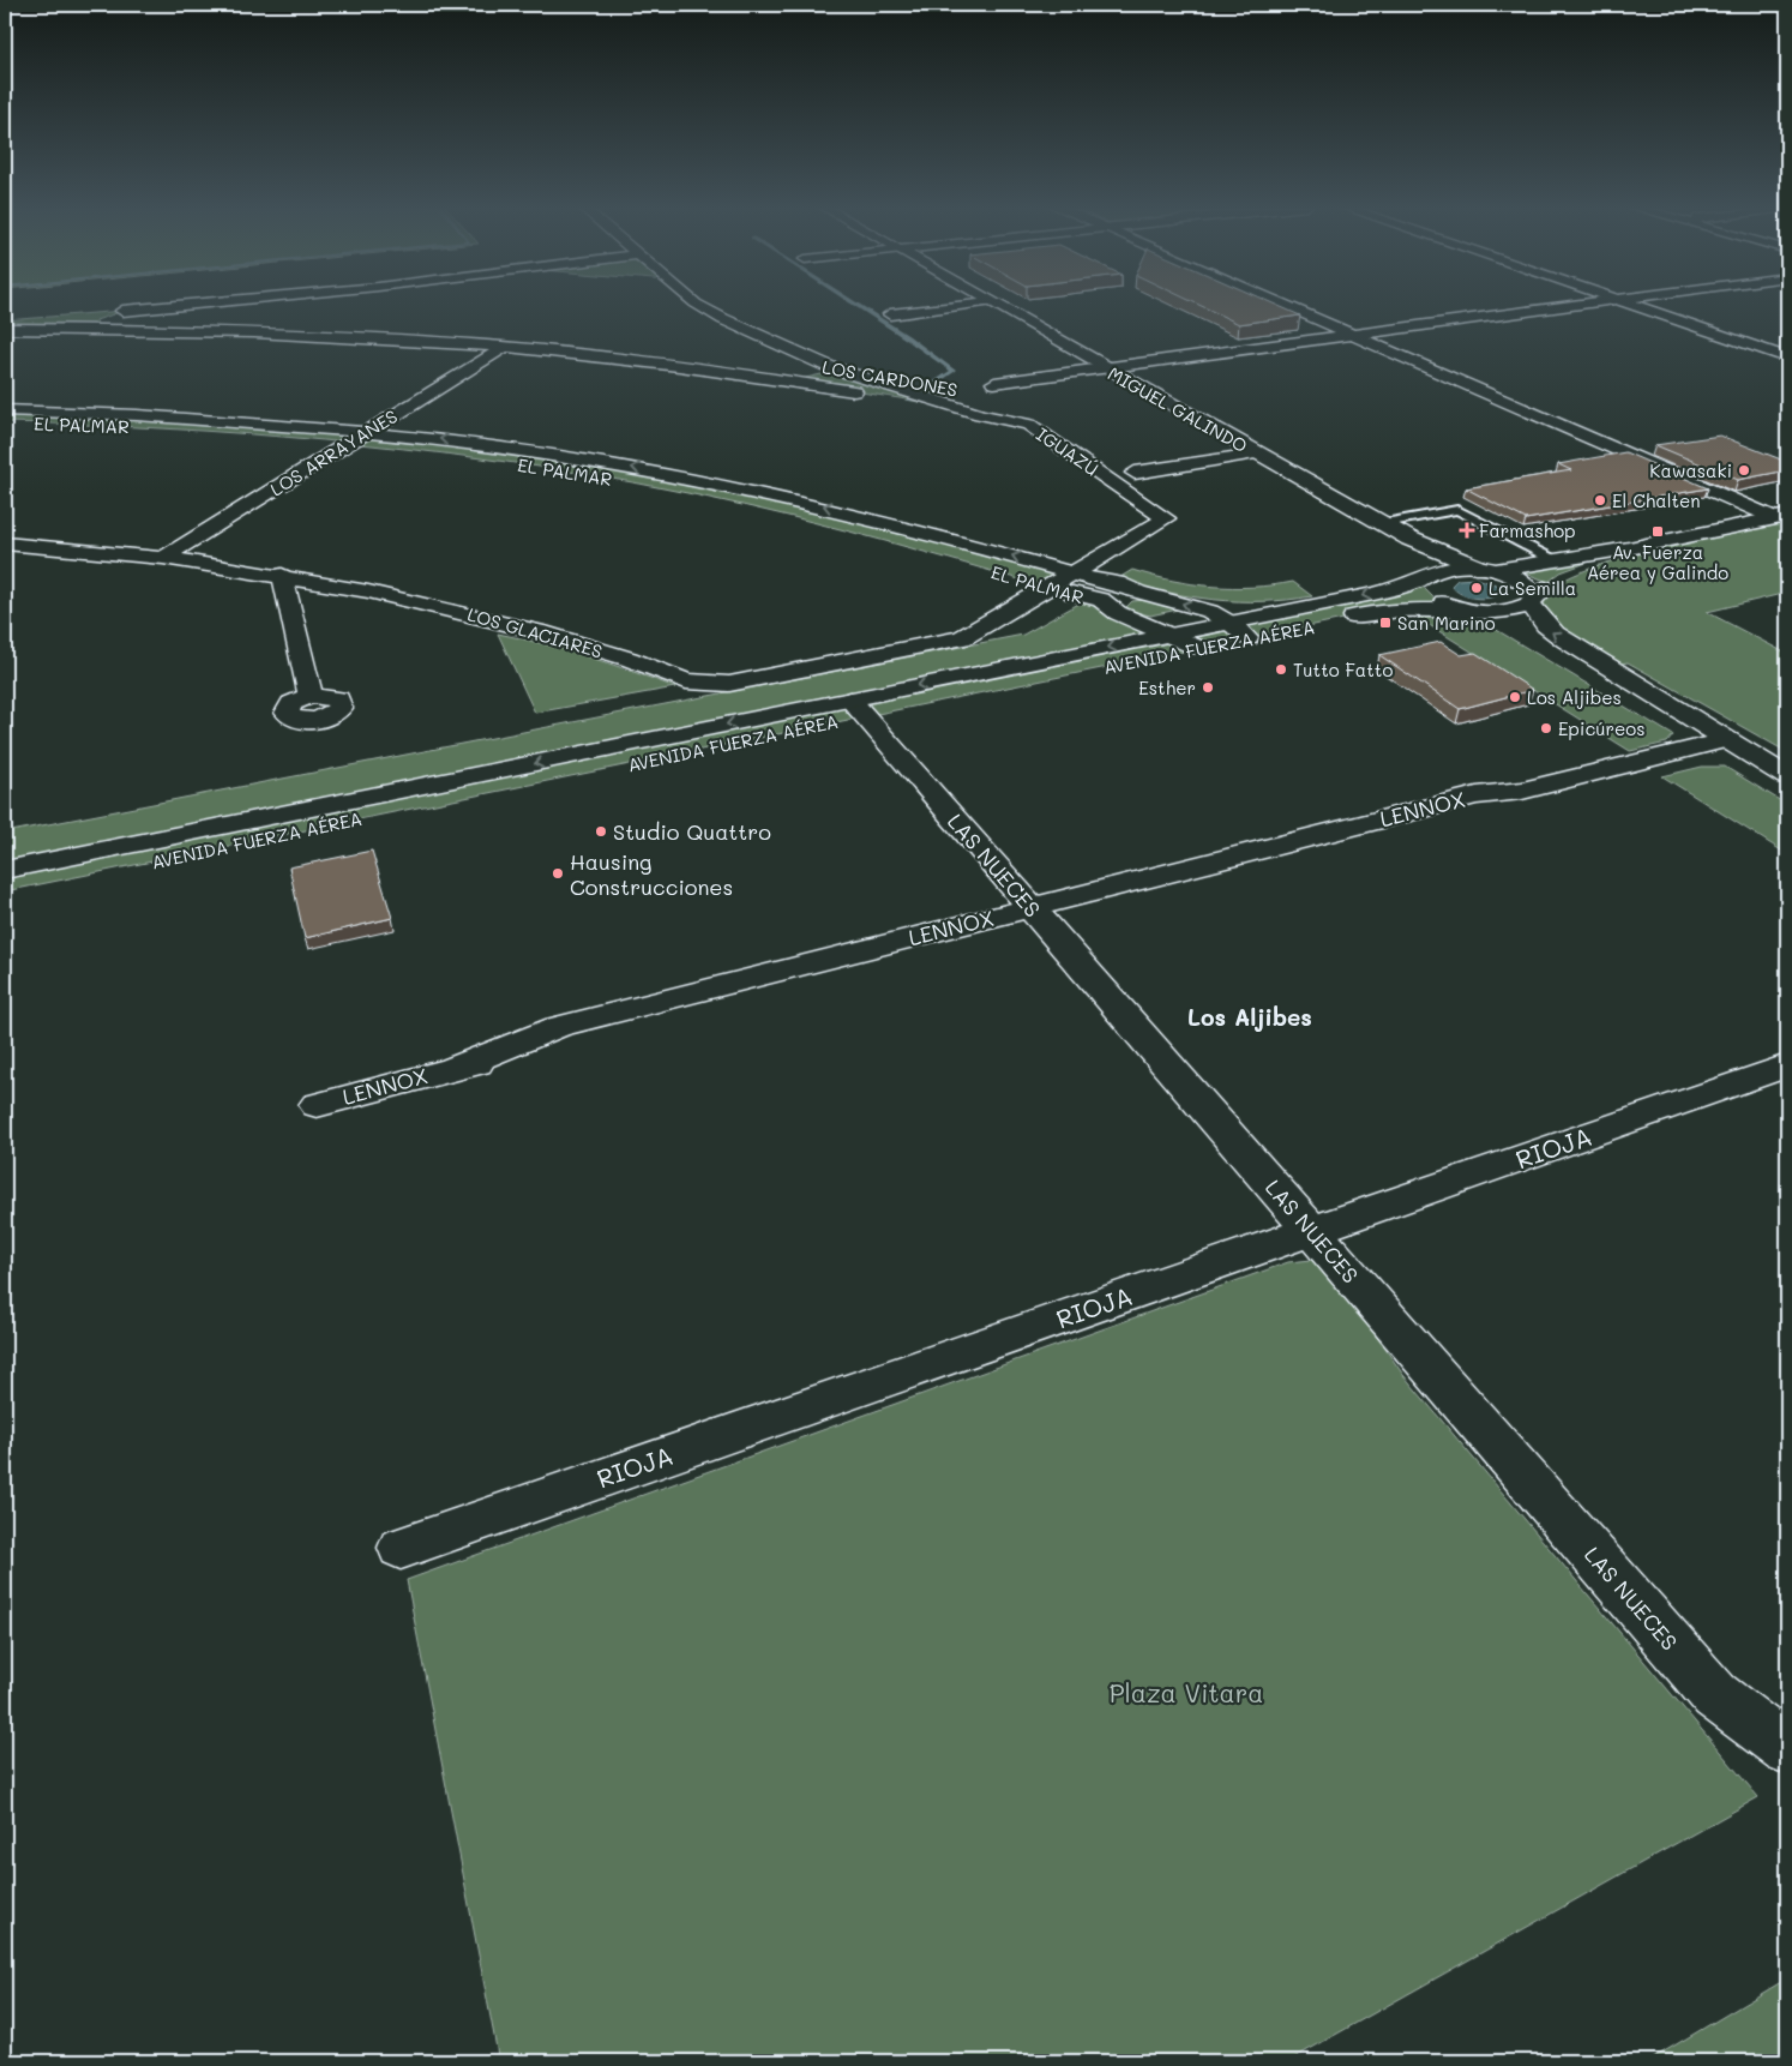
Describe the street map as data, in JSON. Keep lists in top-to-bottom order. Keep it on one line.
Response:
{"streets":{"street":["LOS CARDONES","MIGUEL GALINDO","EL PALMAR","IGUAZÚ","LOS ARRAYANES","LOS GLACIARES","AVENIDA FUERZA AÉREA","LENNOX","LAS NUECES","RIOJA"]},"crossings":[["LOS CARDONES","IGUAZÚ"],["LOS CARDONES","LOS ARRAYANES"],["MIGUEL GALINDO","AVENIDA FUERZA AÉREA"],["EL PALMAR","IGUAZÚ"],["EL PALMAR","LOS ARRAYANES"],["EL PALMAR","LOS GLACIARES"],["EL PALMAR","AVENIDA FUERZA AÉREA"],["IGUAZÚ","LOS GLACIARES"],["LOS ARRAYANES","LOS GLACIARES"],["AVENIDA FUERZA AÉREA","LAS NUECES"],["LENNOX","LAS NUECES"],["LAS NUECES","RIOJA"]],"districts":["Los Aljibes"],"parks":["Plaza Vitara"],"places":{"other":["Kawasaki","El Chalten","La Semilla","Tutto Fatto","Esther","Los Aljibes","Epicúreos","Studio Quattro","Hausing Construcciones"],"health":["Farmashop"],"transit":["Av. Fuerza Aérea y Galindo","San Marino"]}}
